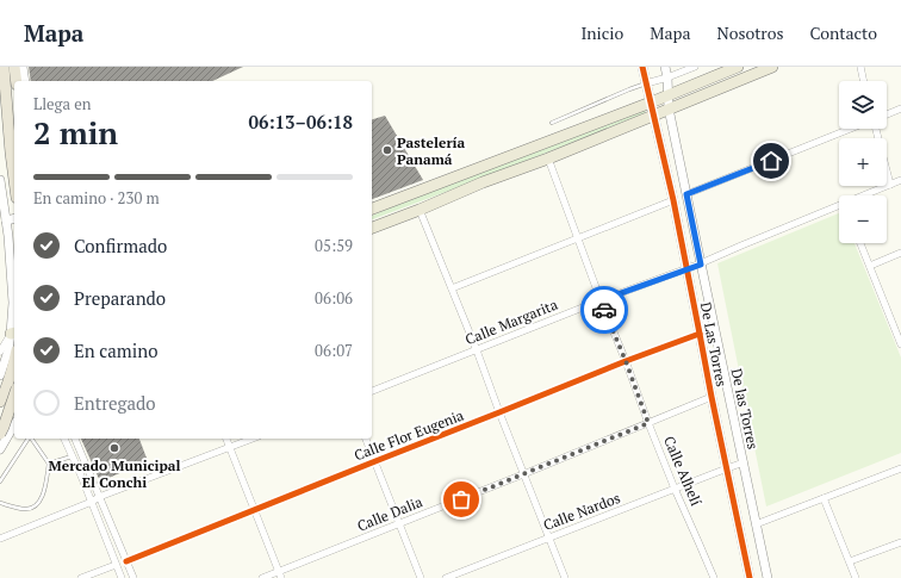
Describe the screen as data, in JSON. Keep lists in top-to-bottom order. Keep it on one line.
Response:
{"streets":{"street":["Calle Margarita","De Las Torres","De las Torres","Calle Flor Eugenia","Calle Alhelí","Calle Nardos","Calle Dalia"]},"crossings":[["Calle Margarita","De Las Torres"],["Calle Margarita","De las Torres"],["Calle Margarita","Calle Alhelí"],["De Las Torres","De las Torres"],["De Las Torres","Calle Flor Eugenia"],["De Las Torres","Calle Nardos"],["De Las Torres","Calle Dalia"],["De las Torres","Calle Nardos"],["Calle Flor Eugenia","Calle Alhelí"],["Calle Alhelí","Calle Nardos"],["Calle Alhelí","Calle Dalia"]],"places":["Pastelería Panamá","Mercado Municipal El Conchi"],"page":{"header":"Mapa","nav":["Inicio","Mapa","Nosotros","Contacto"],"map_buttons":["+","−"],"heading":["2 min","Llega en","06:13–06:18"],"bar":"En camino · 230 m","list":[["Confirmado","05:59"],["Preparando","06:06"],["En camino","06:07"],"Entregado"]}}
